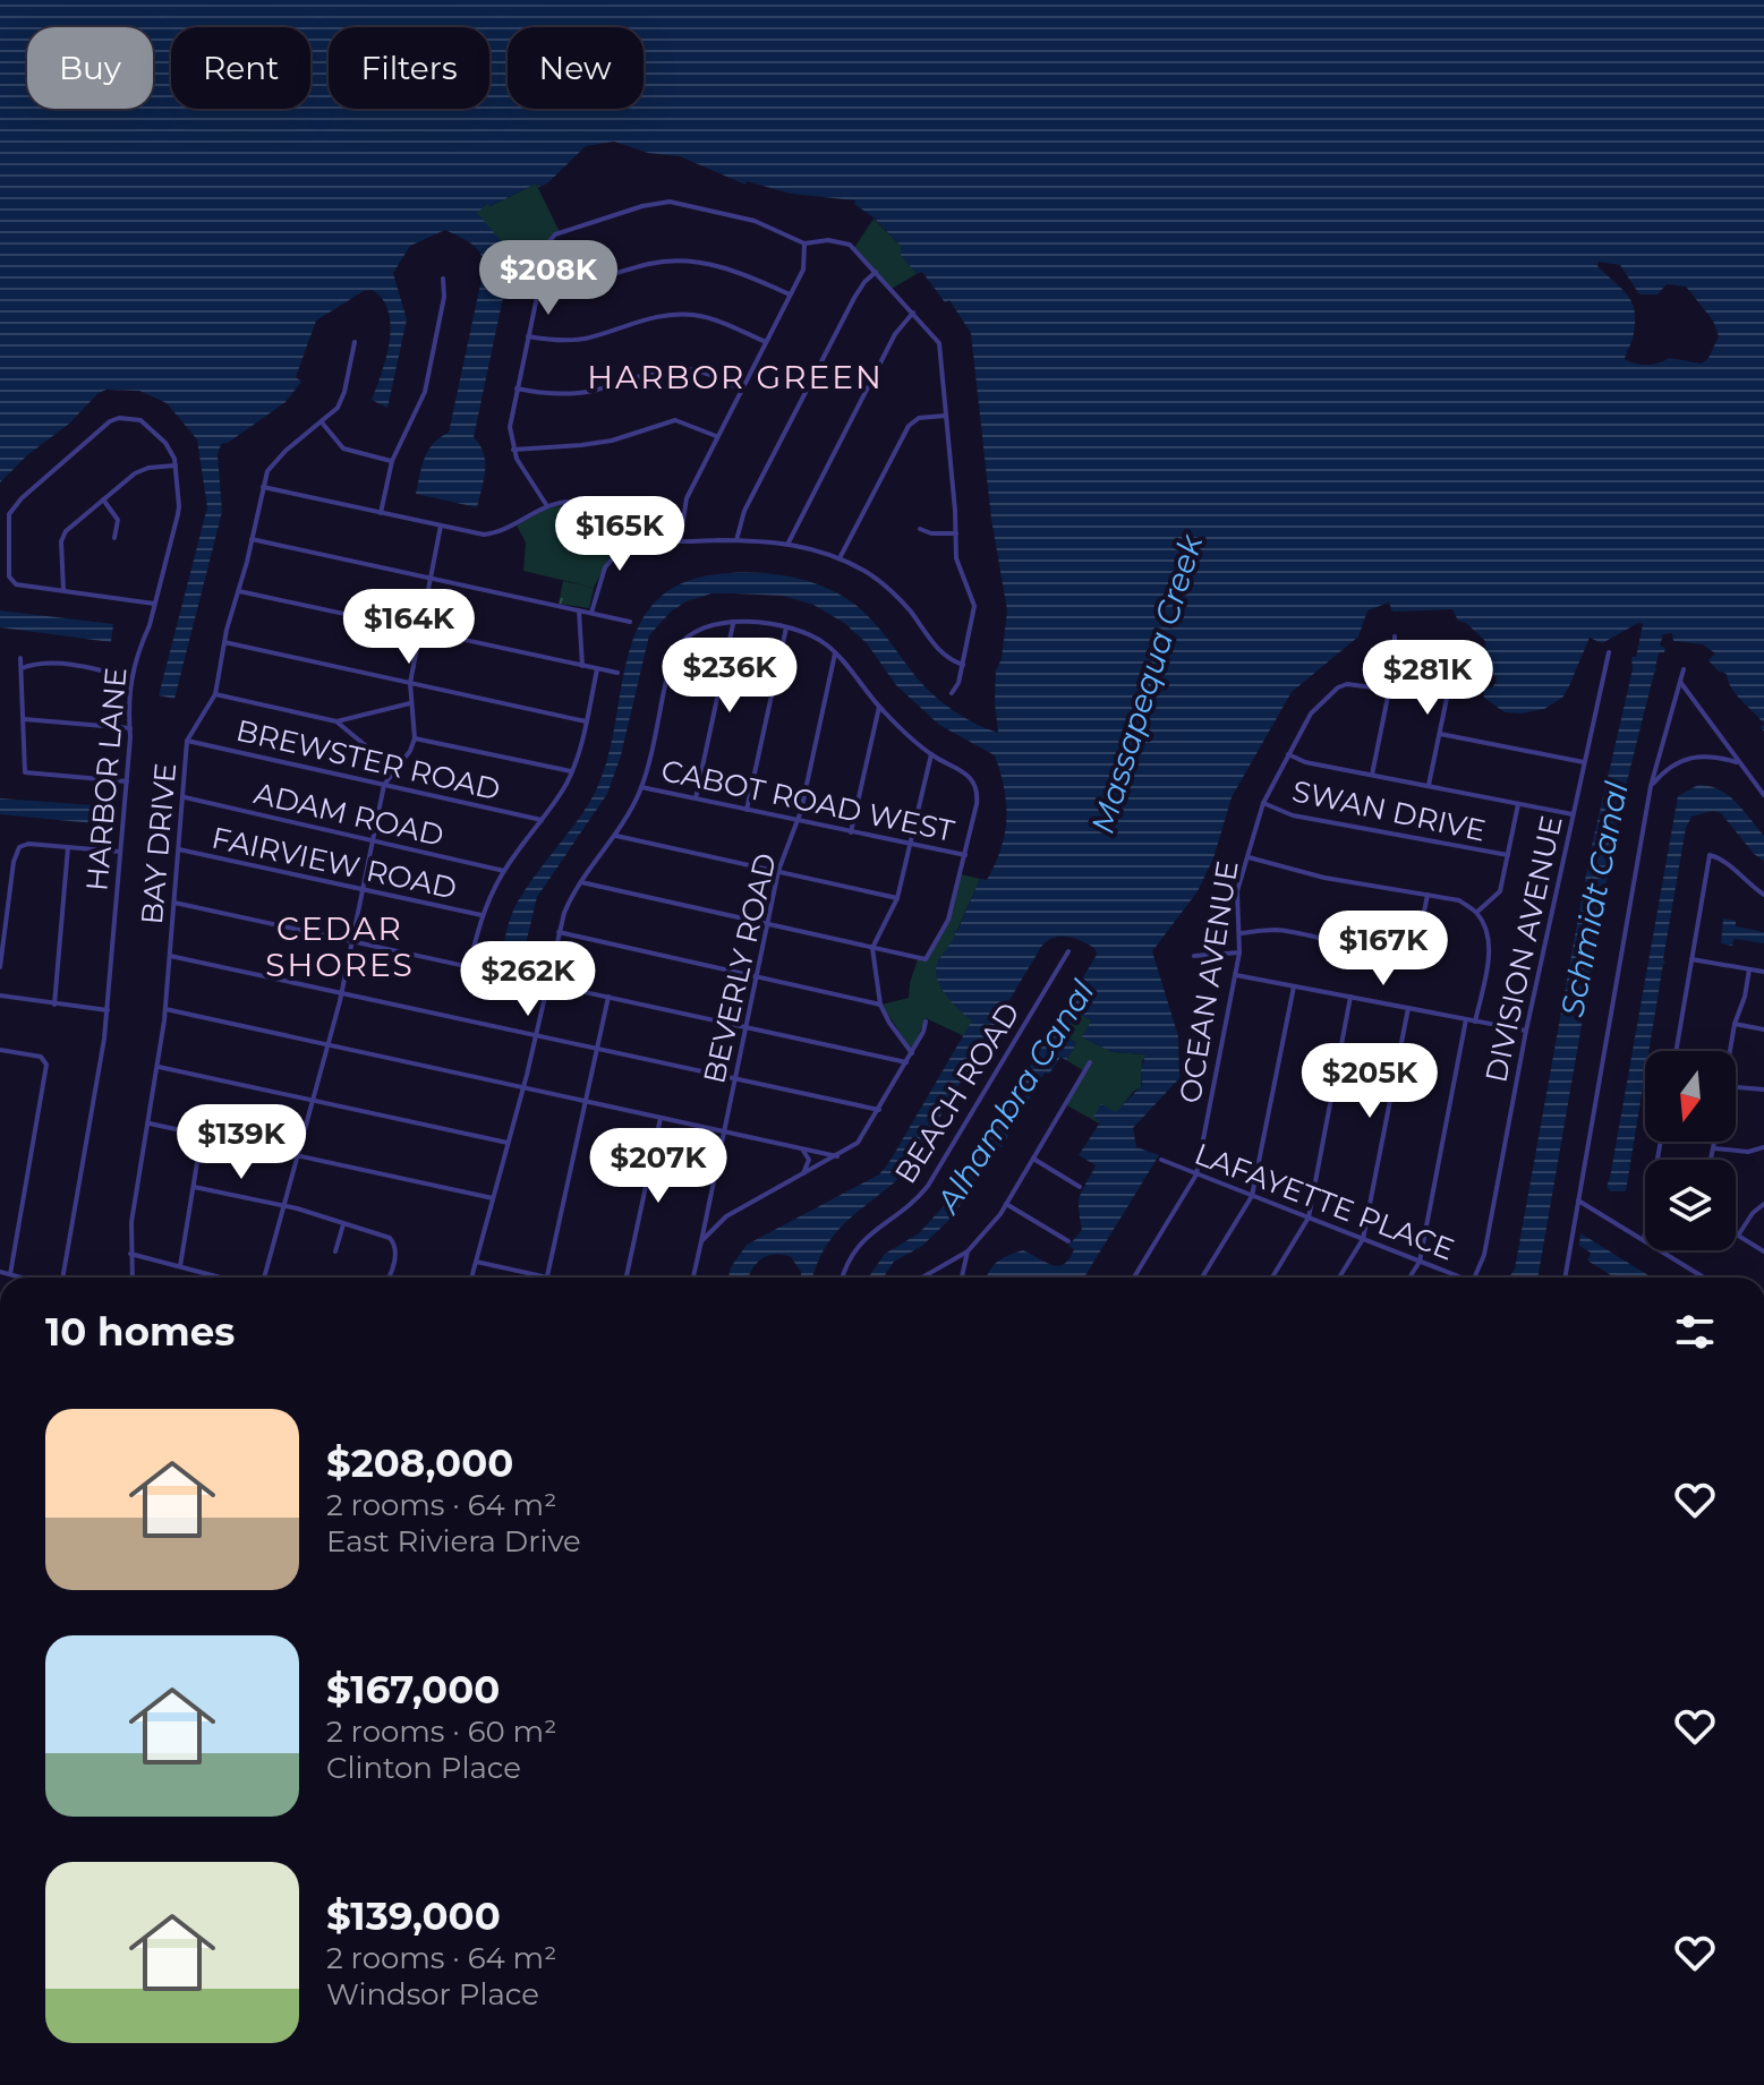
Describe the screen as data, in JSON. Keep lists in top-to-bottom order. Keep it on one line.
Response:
{"streets":{"street":["BREWSTER ROAD","HARBOR LANE","CABOT ROAD WEST","SWAN DRIVE","ADAM ROAD","BAY DRIVE","FAIRVIEW ROAD","DIVISION AVENUE","BEVERLY ROAD","OCEAN AVENUE","BEACH ROAD","LAFAYETTE PLACE"]},"crossings":[["BREWSTER ROAD","BAY DRIVE"],["CABOT ROAD WEST","BEVERLY ROAD"],["SWAN DRIVE","OCEAN AVENUE"],["ADAM ROAD","BAY DRIVE"],["BAY DRIVE","FAIRVIEW ROAD"],["OCEAN AVENUE","LAFAYETTE PLACE"]],"districts":["HARBOR GREEN","CEDAR SHORES"],"water":["Massapequa Creek","Schmidt Canal","Alhambra Canal"],"north":"bottom","page":{"chip":["Buy","Rent","Filters","New"],"price":["$208K","$165K","$164K","$236K","$281K","$167K","$262K","$205K","$139K","$207K"],"heading":"10 homes","list":[{"name":"$208,000","note":"2 rooms · 64 m² · East Riviera Drive"},{"name":"$167,000","note":"2 rooms · 60 m² · Clinton Place"},{"name":"$139,000","note":"2 rooms · 64 m² · Windsor Place"}]}}
